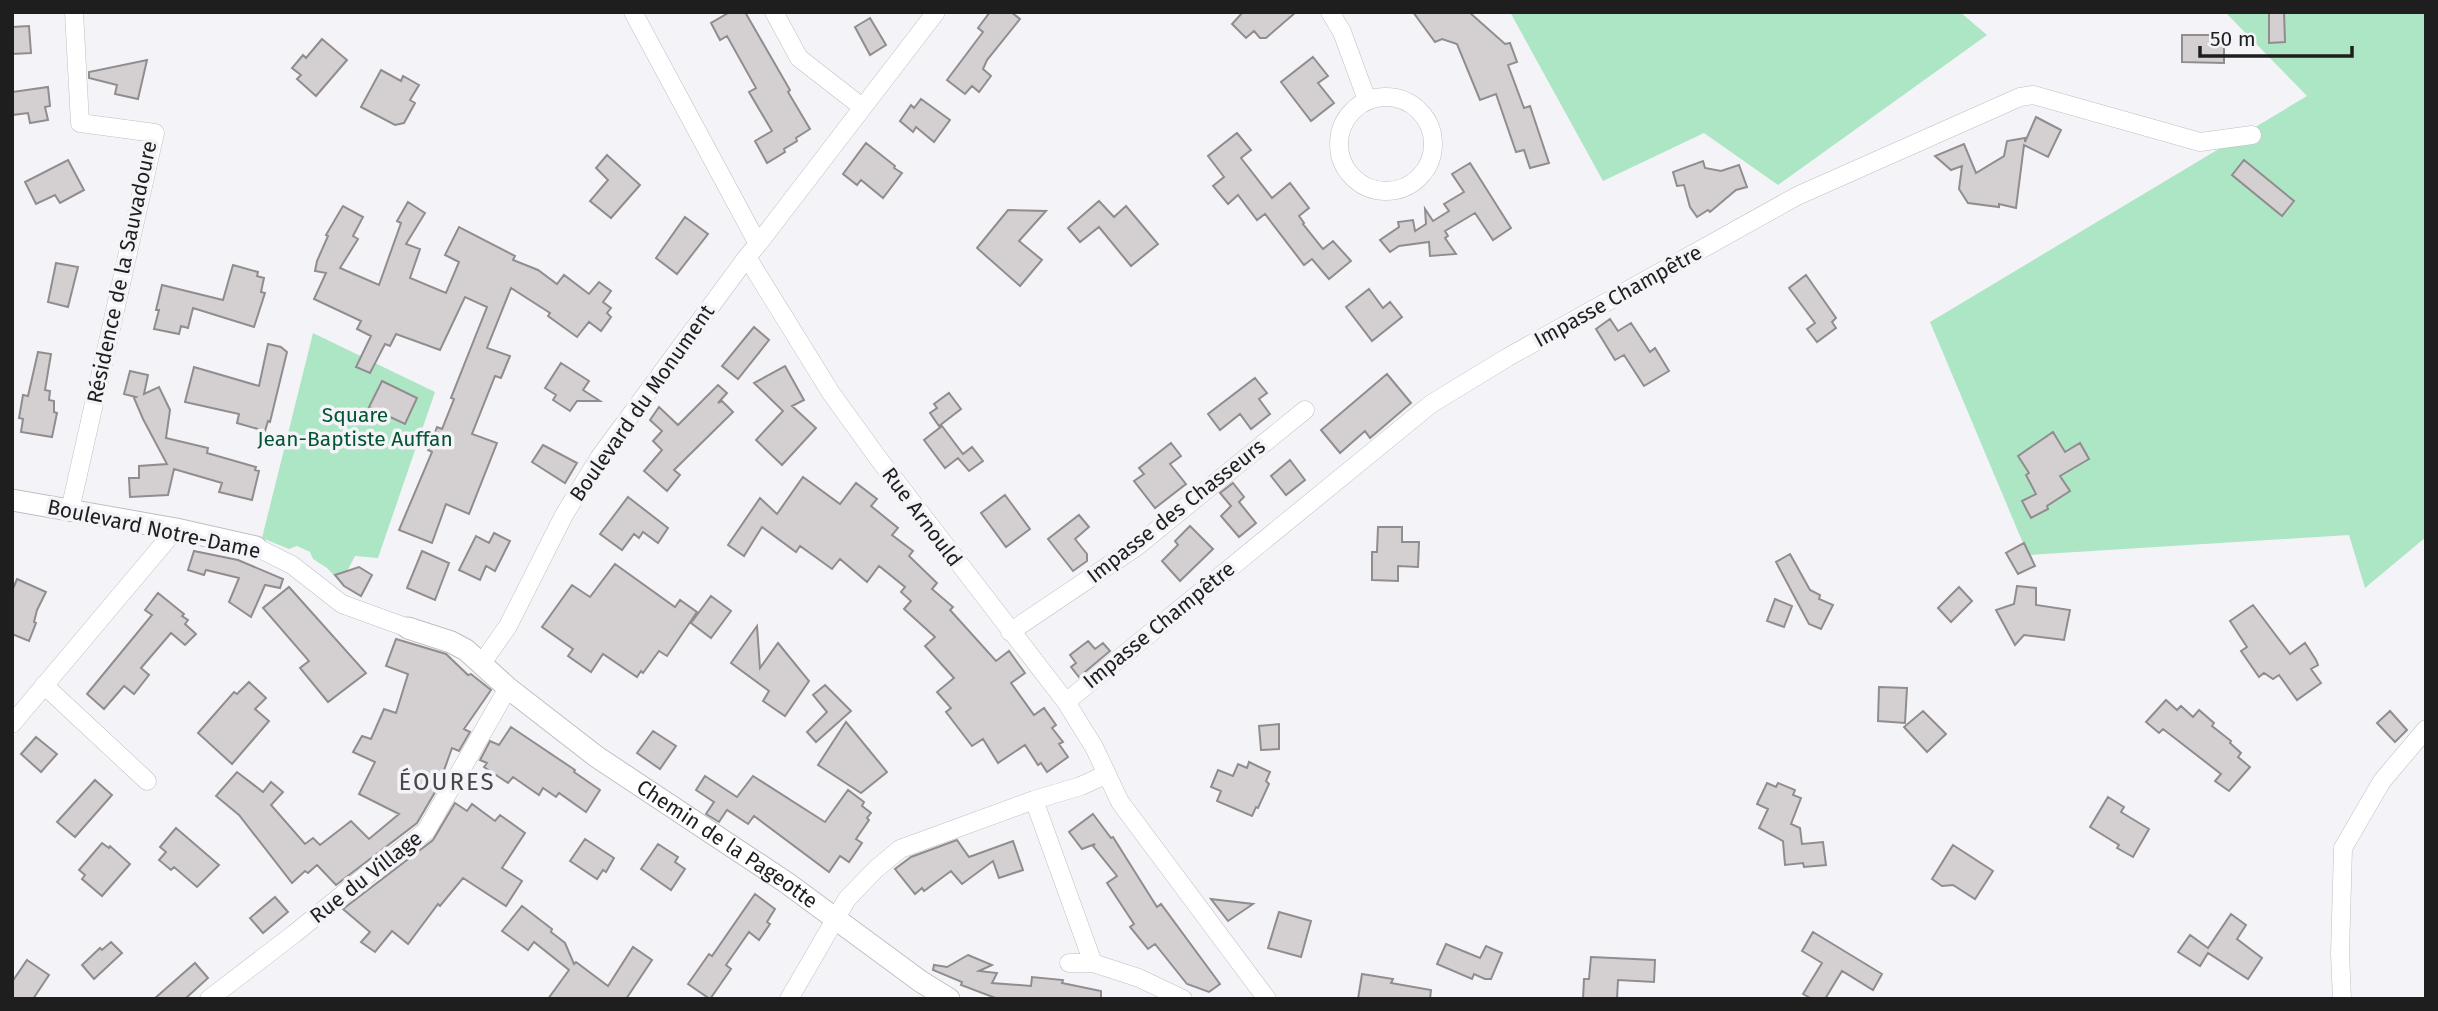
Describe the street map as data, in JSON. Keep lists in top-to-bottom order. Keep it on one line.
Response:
{"streets":{"street":["Résidence de la Sauvadoure","Impasse Champêtre","Boulevard du Monument","Impasse des Chasseurs","Rue Arnould","Boulevard Notre-Dame","Chemin de la Pageotte","Rue du Village"]},"crossings":[["Résidence de la Sauvadoure","Boulevard Notre-Dame"],["Impasse Champêtre","Rue Arnould"],["Boulevard du Monument","Rue Arnould"],["Boulevard du Monument","Boulevard Notre-Dame"],["Impasse des Chasseurs","Rue Arnould"],["Boulevard Notre-Dame","Chemin de la Pageotte"],["Boulevard Notre-Dame","Rue du Village"],["Chemin de la Pageotte","Rue du Village"]],"districts":["ÉOURES"],"parks":["Square Jean-Baptiste Auffan"],"scale_bar":"50 m"}
